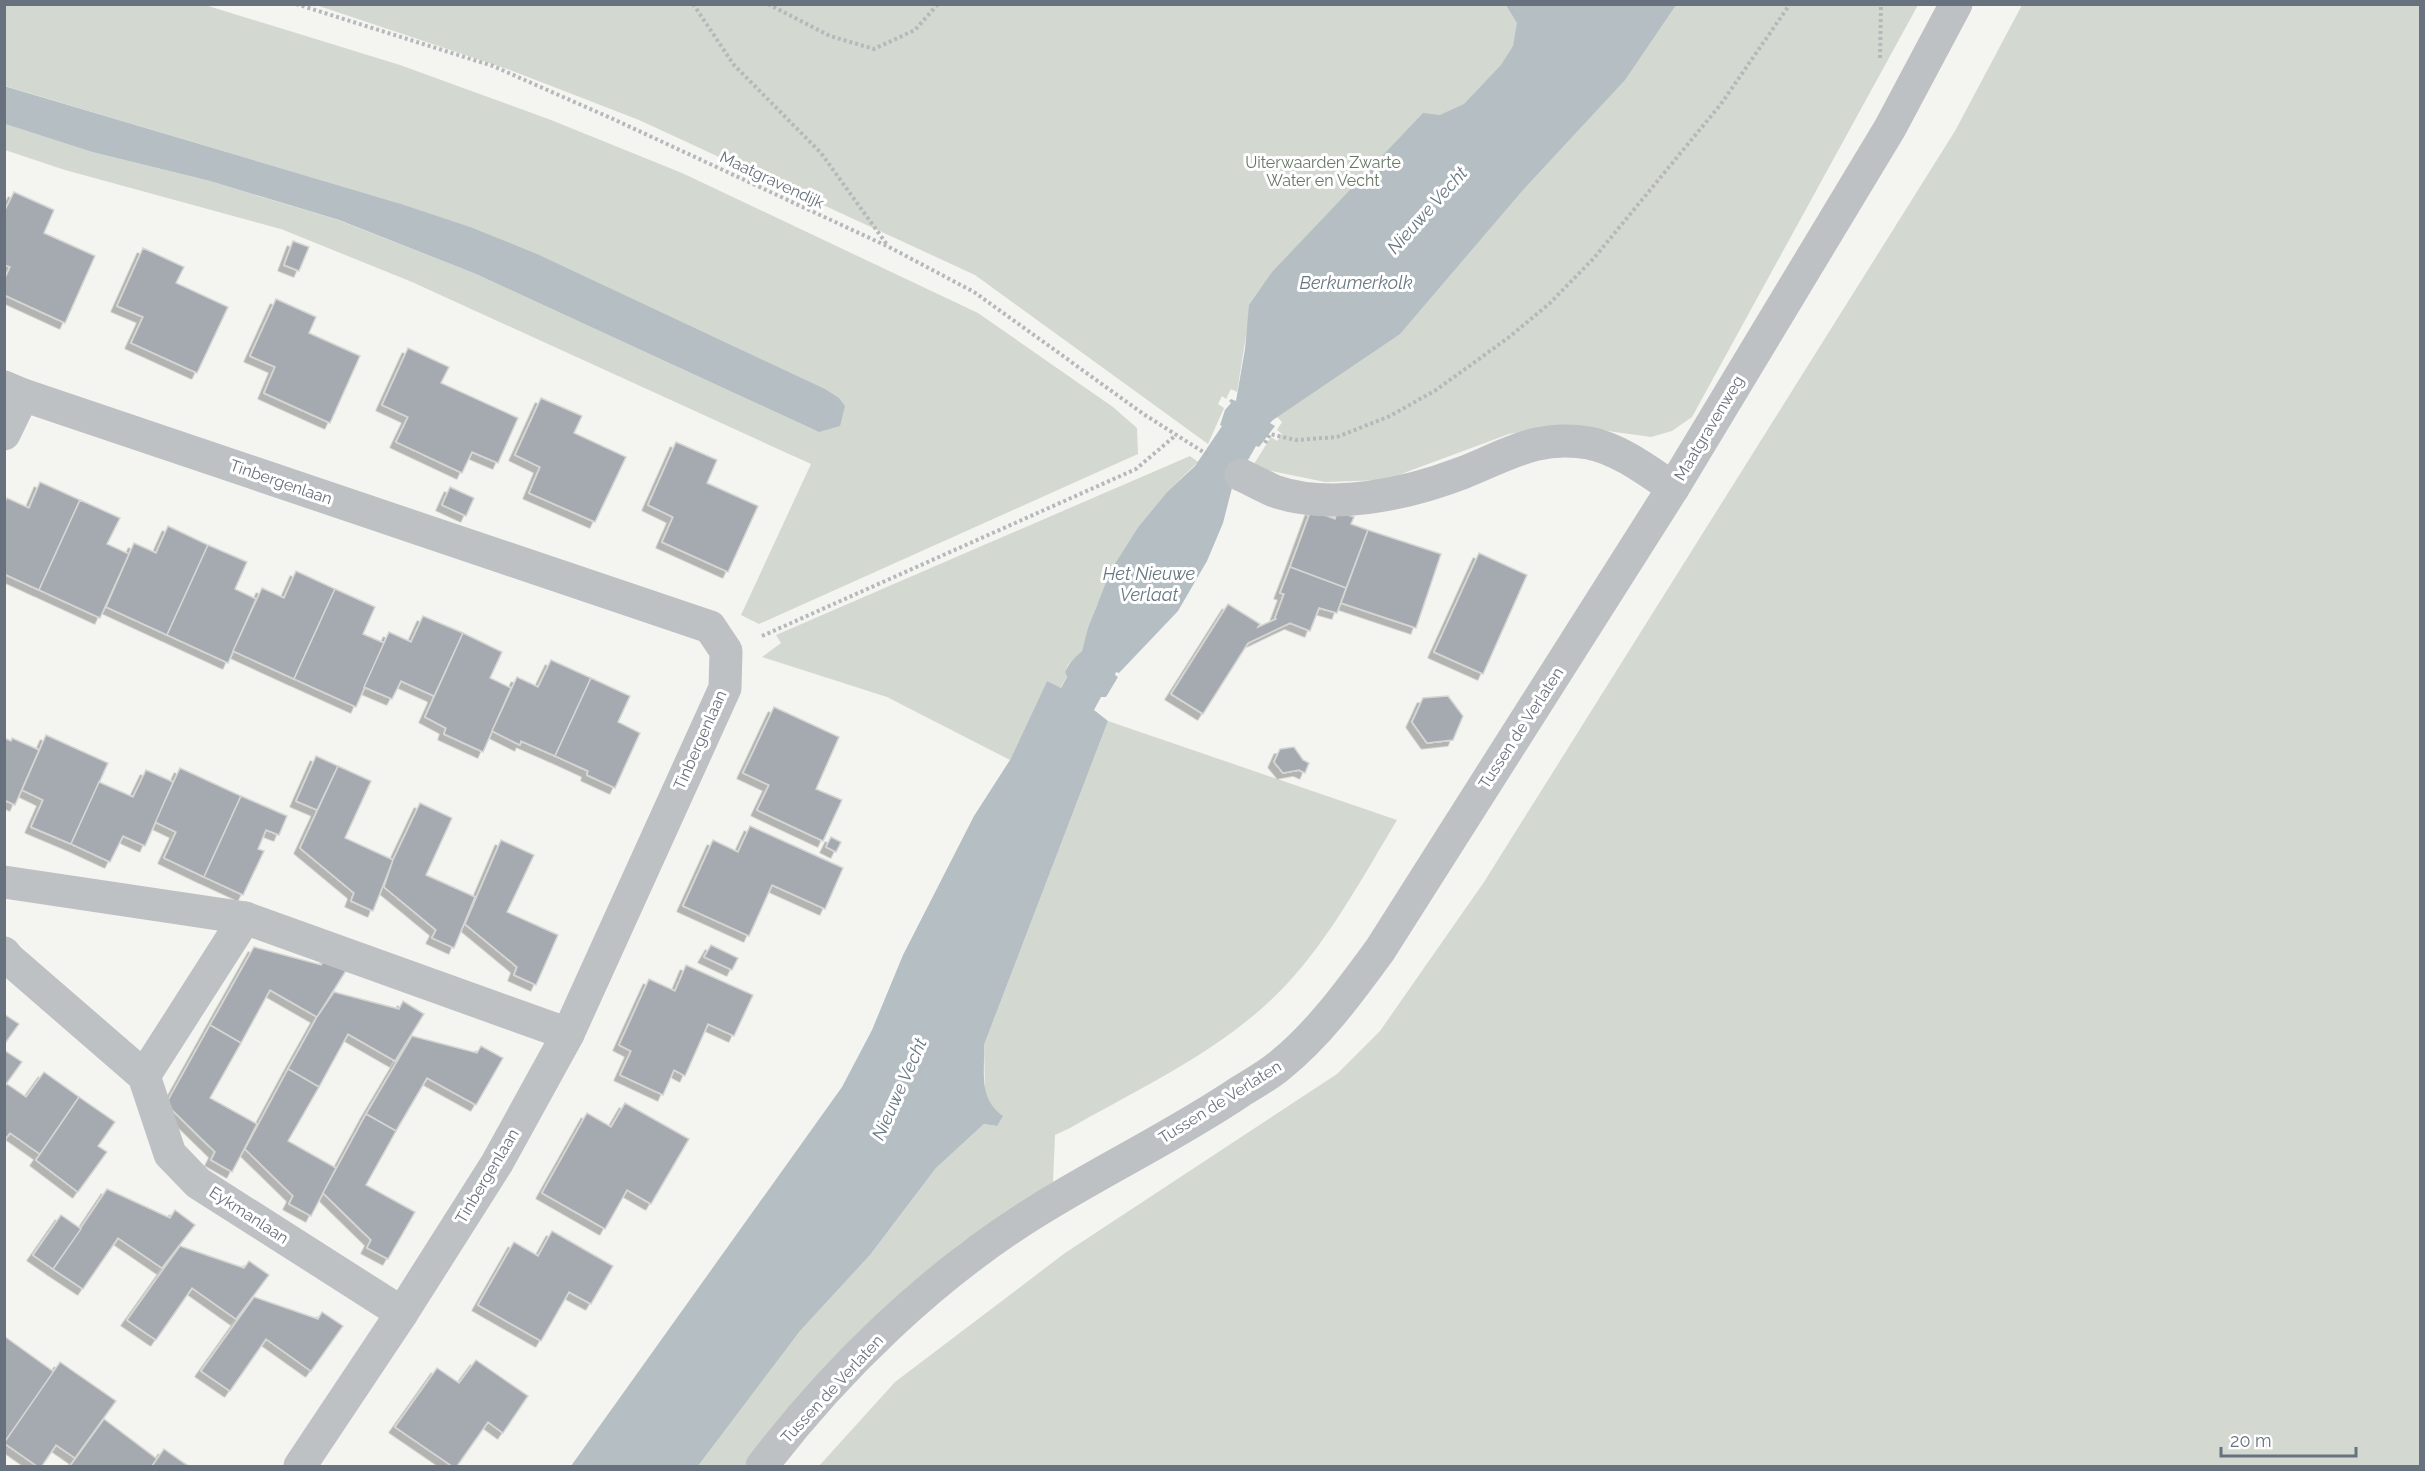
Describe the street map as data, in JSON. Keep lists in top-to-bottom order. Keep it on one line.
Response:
{"streets":{"street":["Maatgravenweg","Tinbergenlaan","Tussen de Verlaten","Eykmanlaan"],"path":["Maatgravendijk"]},"crossings":[["Maatgravenweg","Tussen de Verlaten"],["Tinbergenlaan","Eykmanlaan"]],"water":["Nieuwe Vecht","Berkumerkolk","Het Nieuwe Verlaat"],"parks":["Uiterwaarden Zwarte Water en Vecht"],"scale_bar":"20 m"}
